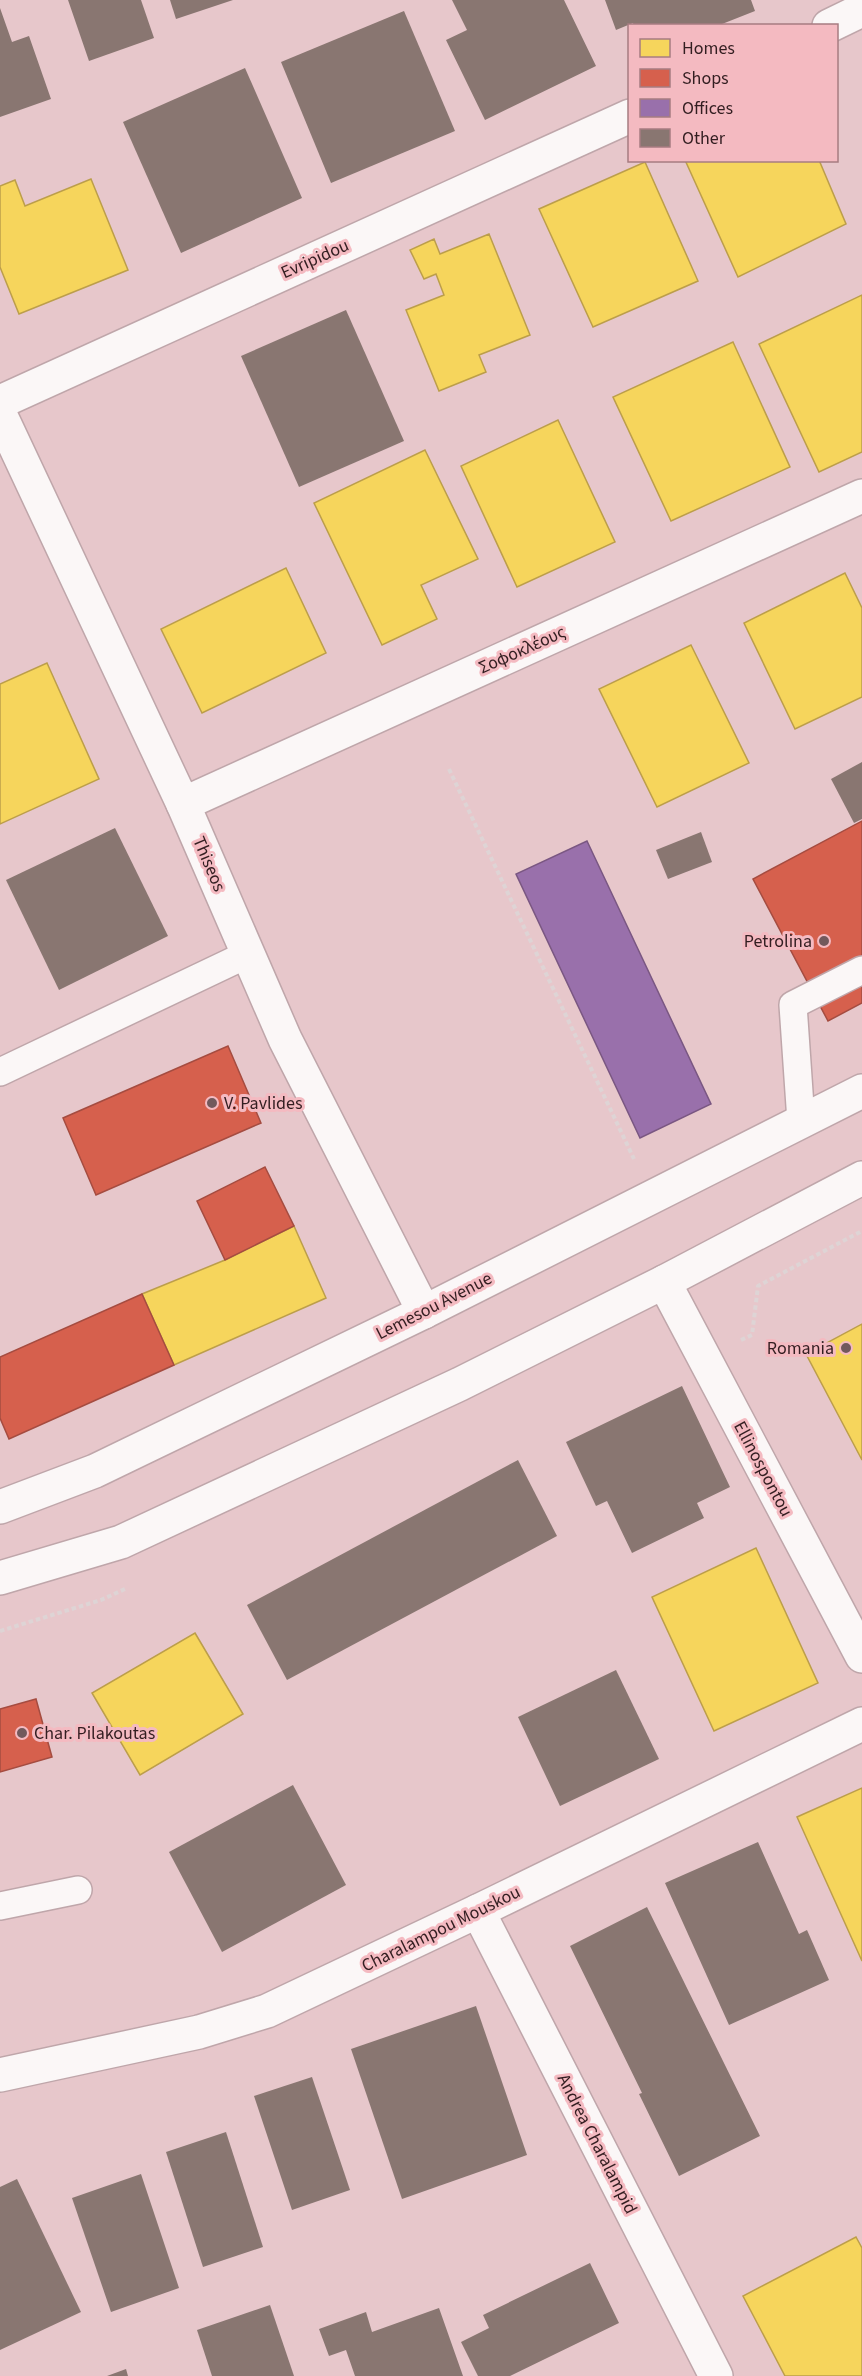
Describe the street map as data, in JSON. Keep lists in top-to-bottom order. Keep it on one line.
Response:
{"streets":{"street":["Evripidou","Σοφοκλέους","Thiseos","Lemesou Avenue","Ellinospontou","Charalampou Mouskou","Andrea Charalampid"]},"crossings":[["Σοφοκλέους","Thiseos"],["Thiseos","Lemesou Avenue"],["Charalampou Mouskou","Andrea Charalampid"]],"places":["Petrolina","V. Pavlides","Romania","Char. Pilakoutas"],"legend":["Homes","Shops","Offices","Other"]}
